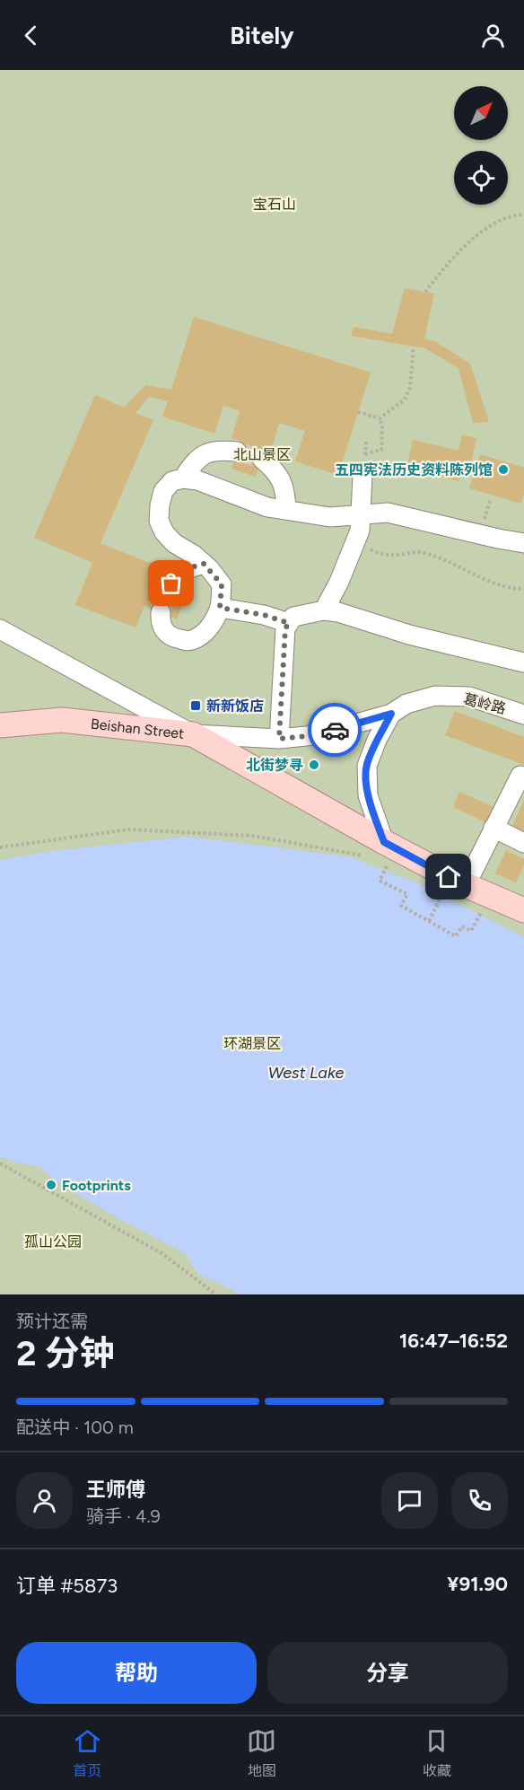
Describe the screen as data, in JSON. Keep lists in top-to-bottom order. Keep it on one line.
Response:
{"streets":{"main road":["Beishan Street"],"street":["葛岭路"]},"crossings":[["葛岭路","Beishan Street"]],"water":["West Lake"],"parks":["宝石山","北山景区","环湖景区","孤山公园"],"places":{"other":["五四宪法历史资料陈列馆","北街梦寻","Footprints"],"transit":["新新饭店"]},"north":"top right","page":{"header":"Bitely","heading":["2 分钟","预计还需","16:47–16:52"],"panel":["王师傅","骑手 · 4.9","订单 #5873","¥91.90"],"bar":"配送中 · 100 m","buttons":["帮助","分享"],"tabs":["首页","地图","收藏"]}}
